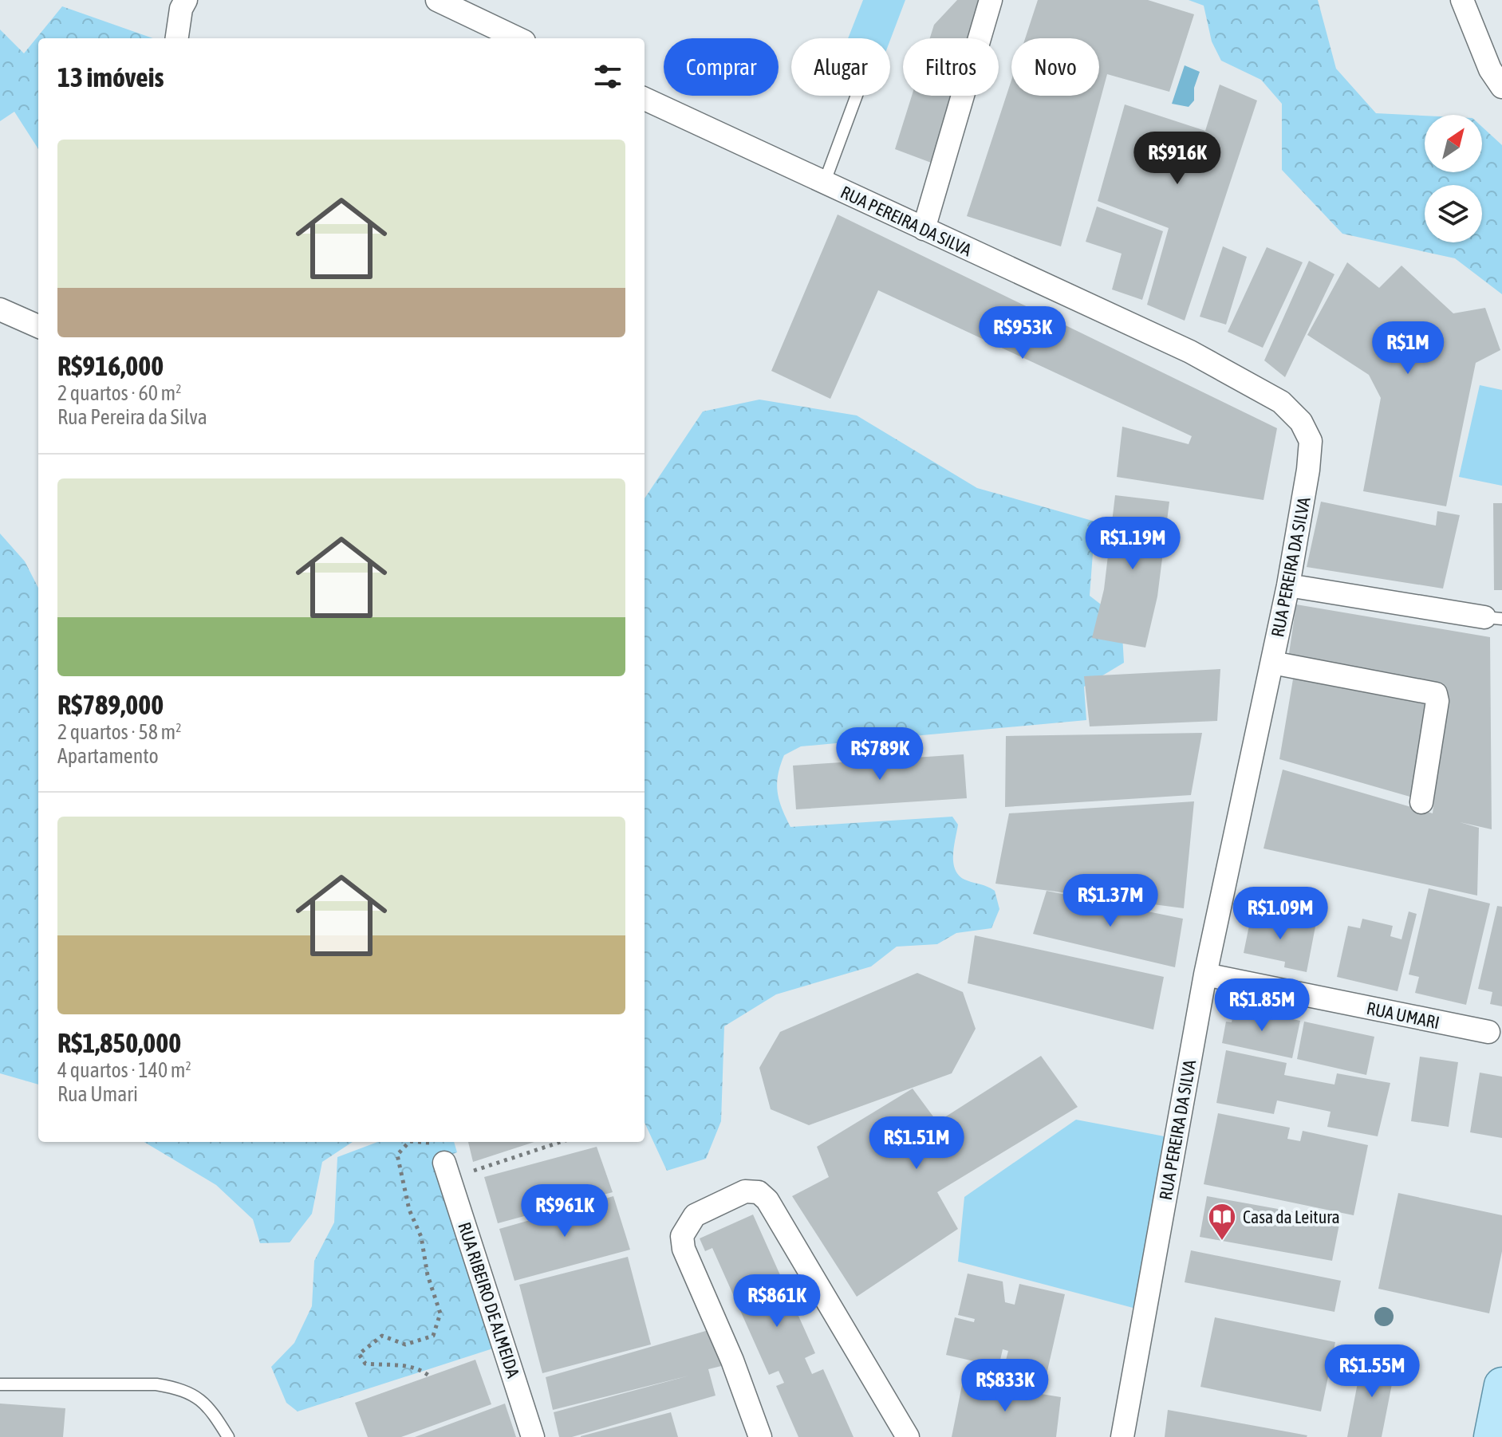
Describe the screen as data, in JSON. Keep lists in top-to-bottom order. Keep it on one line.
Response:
{"streets":{"street":["RUA PEREIRA DA SILVA","RUA UMARI","RUA RIBEIRO DE ALMEIDA"]},"crossings":[["RUA PEREIRA DA SILVA","RUA UMARI"]],"places":{"library":["Casa da Leitura"]},"north":"top right","page":{"chip":["Comprar","Alugar","Filtros","Novo"],"heading":"13 imóveis","list":[{"name":"R$916,000","note":"2 quartos · 60 m² · Rua Pereira da Silva"},{"name":"R$789,000","note":"2 quartos · 58 m² · Apartamento"},{"name":"R$1,850,000","note":"4 quartos · 140 m² · Rua Umari"}],"price":["R$916K","R$953K","R$1M","R$1.19M","R$789K","R$1.37M","R$1.09M","R$1.85M","R$1.51M","R$961K","R$861K","R$1.55M","R$833K"]}}
